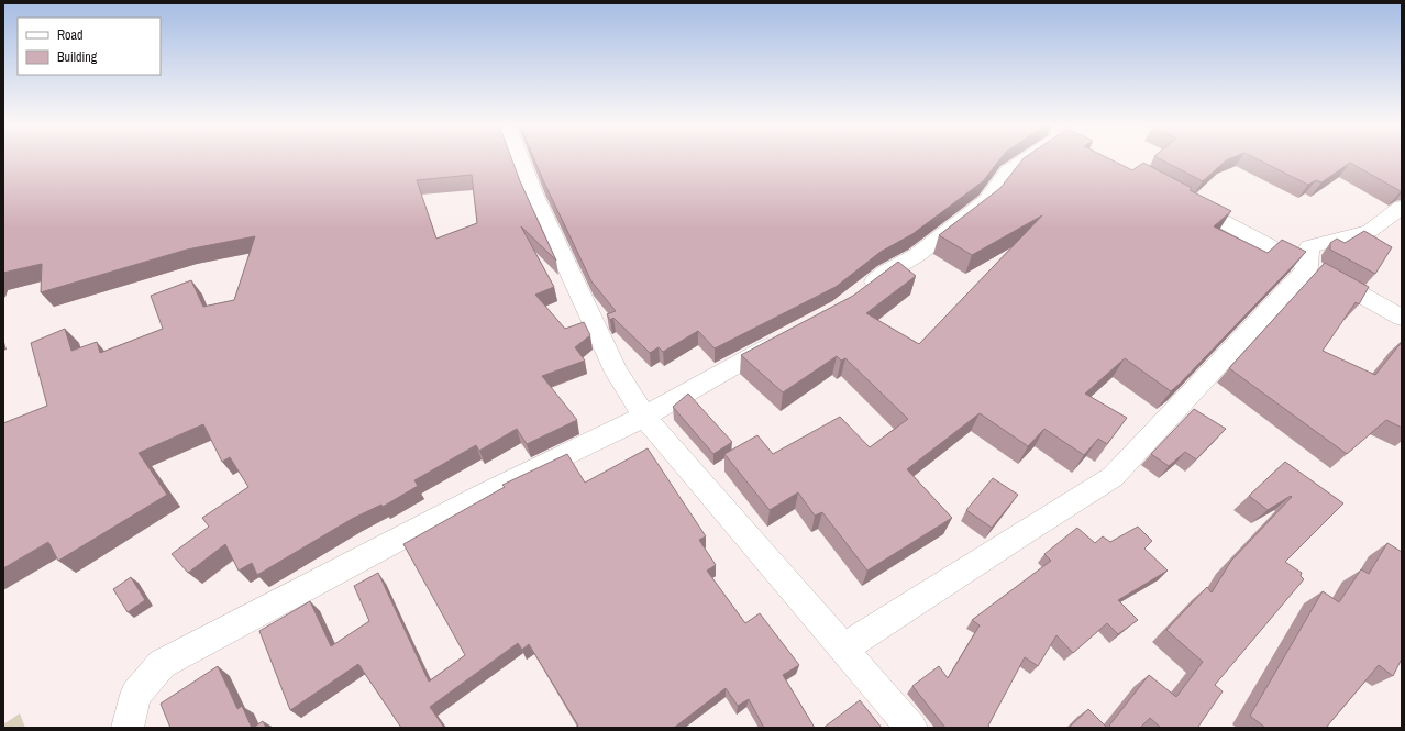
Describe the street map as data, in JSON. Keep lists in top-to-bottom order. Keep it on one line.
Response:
{"legend":["Road","Building"]}
